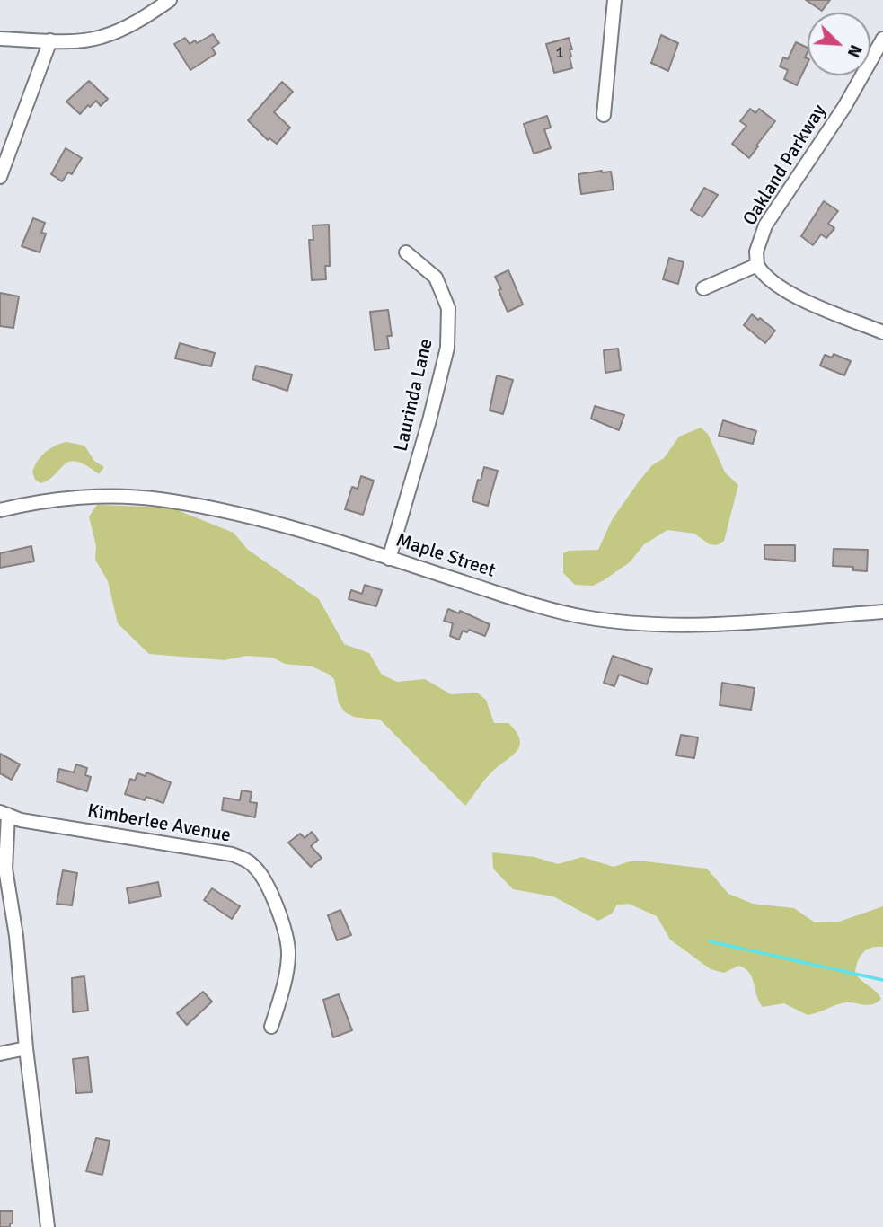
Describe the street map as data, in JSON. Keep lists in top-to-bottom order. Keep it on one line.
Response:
{"streets":{"street":["Oakland Parkway","Laurinda Lane","Maple Street","Kimberlee Avenue"]},"crossings":[["Laurinda Lane","Maple Street"]],"house_numbers":["1"],"north":"bottom right"}
